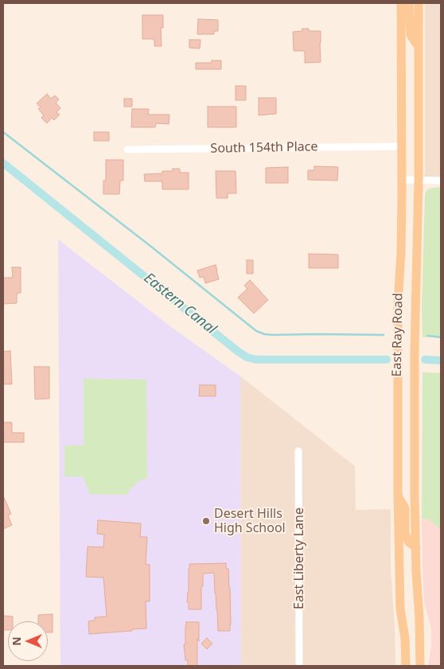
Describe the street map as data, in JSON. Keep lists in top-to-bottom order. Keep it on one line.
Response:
{"streets":{"main road":["East Ray Road"],"street":["South 154th Place","East Liberty Lane"]},"crossings":[["South 154th Place","East Ray Road"]],"water":["Eastern Canal"],"places":["Desert Hills High School"],"north":"left"}
